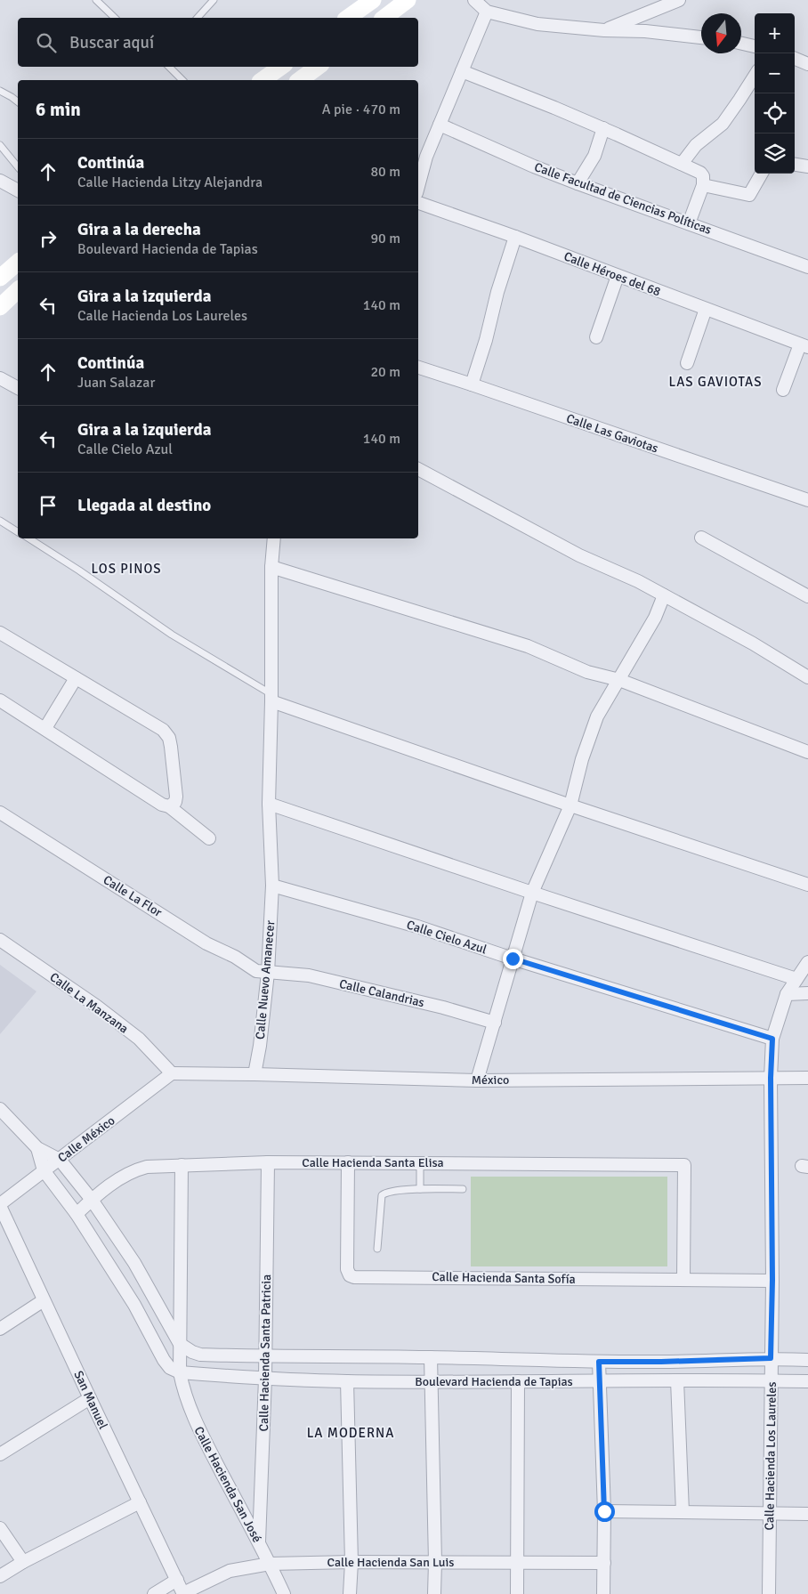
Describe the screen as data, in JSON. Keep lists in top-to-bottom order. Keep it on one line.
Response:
{"streets":{"street":["Calle Facultad de Ciencias Políticas","Calle Héroes del 68","Calle Las Gaviotas","Calle La Flor","Calle Cielo Azul","Calle Nuevo Amanecer","Calle Calandrias","Calle La Manzana","México","Calle México","Calle Hacienda Santa Elisa","Calle Hacienda Santa Sofía","Calle Hacienda Santa Patricia","Boulevard Hacienda de Tapias","San Manuel","Calle Hacienda Los Laureles","Calle Hacienda San José","Calle Hacienda San Luis"]},"crossings":[["Calle La Flor","Calle Nuevo Amanecer"],["Calle La Flor","Calle Calandrias"],["Calle Cielo Azul","Calle Nuevo Amanecer"],["Calle Cielo Azul","Calle Hacienda Los Laureles"],["Calle Nuevo Amanecer","Calle Calandrias"],["Calle Nuevo Amanecer","México"],["Calle La Manzana","México"],["Calle La Manzana","Calle México"],["México","Calle México"],["México","Calle Hacienda Los Laureles"],["Calle México","San Manuel"],["Calle México","Calle Hacienda San José"],["Calle Hacienda Santa Elisa","Calle Hacienda Santa Sofía"],["Calle Hacienda Santa Elisa","Calle Hacienda Santa Patricia"],["Calle Hacienda Santa Elisa","Calle Hacienda San José"],["Calle Hacienda Santa Sofía","Calle Hacienda Los Laureles"],["Calle Hacienda Santa Patricia","Boulevard Hacienda de Tapias"],["Calle Hacienda Santa Patricia","Calle Hacienda San José"],["Boulevard Hacienda de Tapias","Calle Hacienda Los Laureles"],["Boulevard Hacienda de Tapias","Calle Hacienda San José"],["San Manuel","Calle Hacienda San Luis"],["Calle Hacienda San José","Calle Hacienda San Luis"]],"districts":["LAS GAVIOTAS","LOS PINOS","LA MODERNA"],"north":"bottom","page":{"map_buttons":["+","−"],"search":"Buscar aquí","heading":["6 min","A pie · 470 m"],"list":[["Continúa","Calle Hacienda Litzy Alejandra","80 m"],["Gira a la derecha","Boulevard Hacienda de Tapias","90 m"],["Gira a la izquierda","Calle Hacienda Los Laureles","140 m"],["Continúa","Juan Salazar","20 m"],["Gira a la izquierda","Calle Cielo Azul","140 m"],"Llegada al destino"]}}
